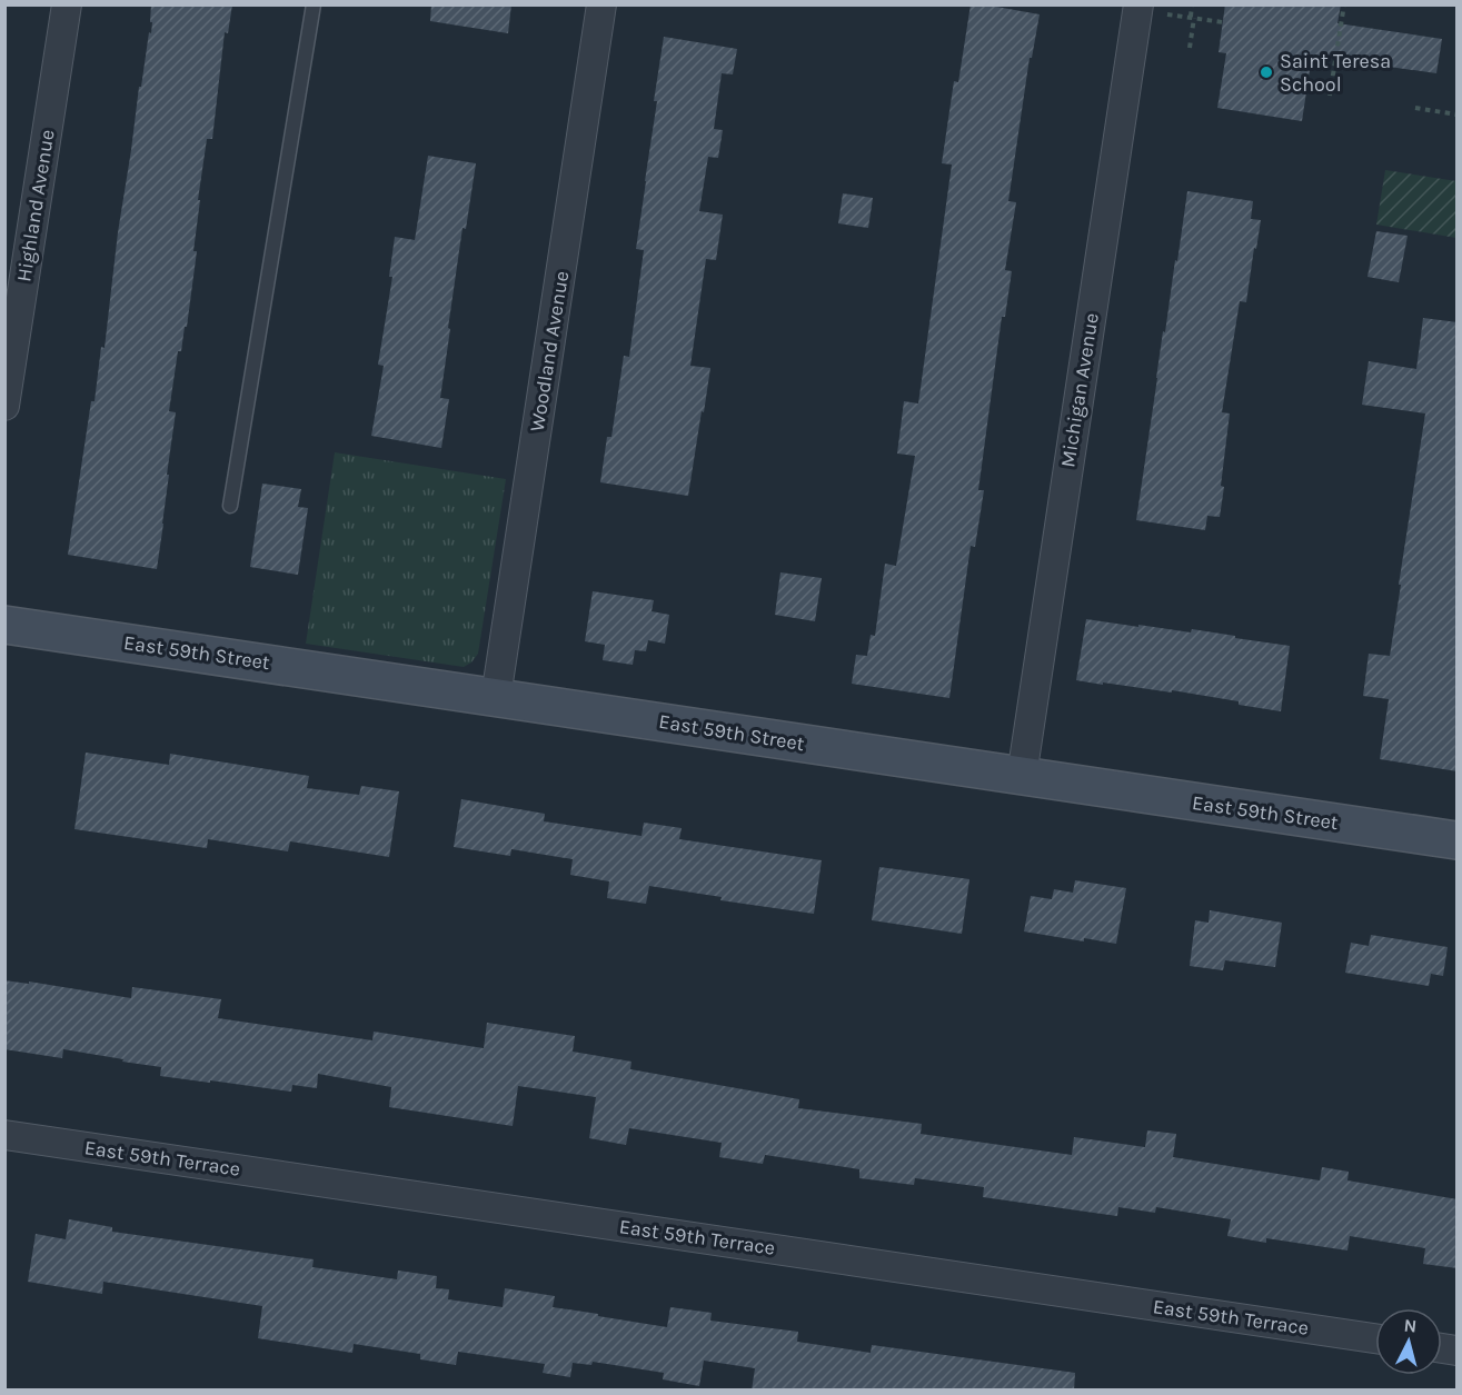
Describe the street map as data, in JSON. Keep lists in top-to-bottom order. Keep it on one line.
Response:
{"streets":{"street":["Highland Avenue","Woodland Avenue","Michigan Avenue","East 59th Street","East 59th Terrace"]},"crossings":[["Woodland Avenue","East 59th Street"],["Michigan Avenue","East 59th Street"]],"places":["Saint Teresa School"],"north":"top"}
